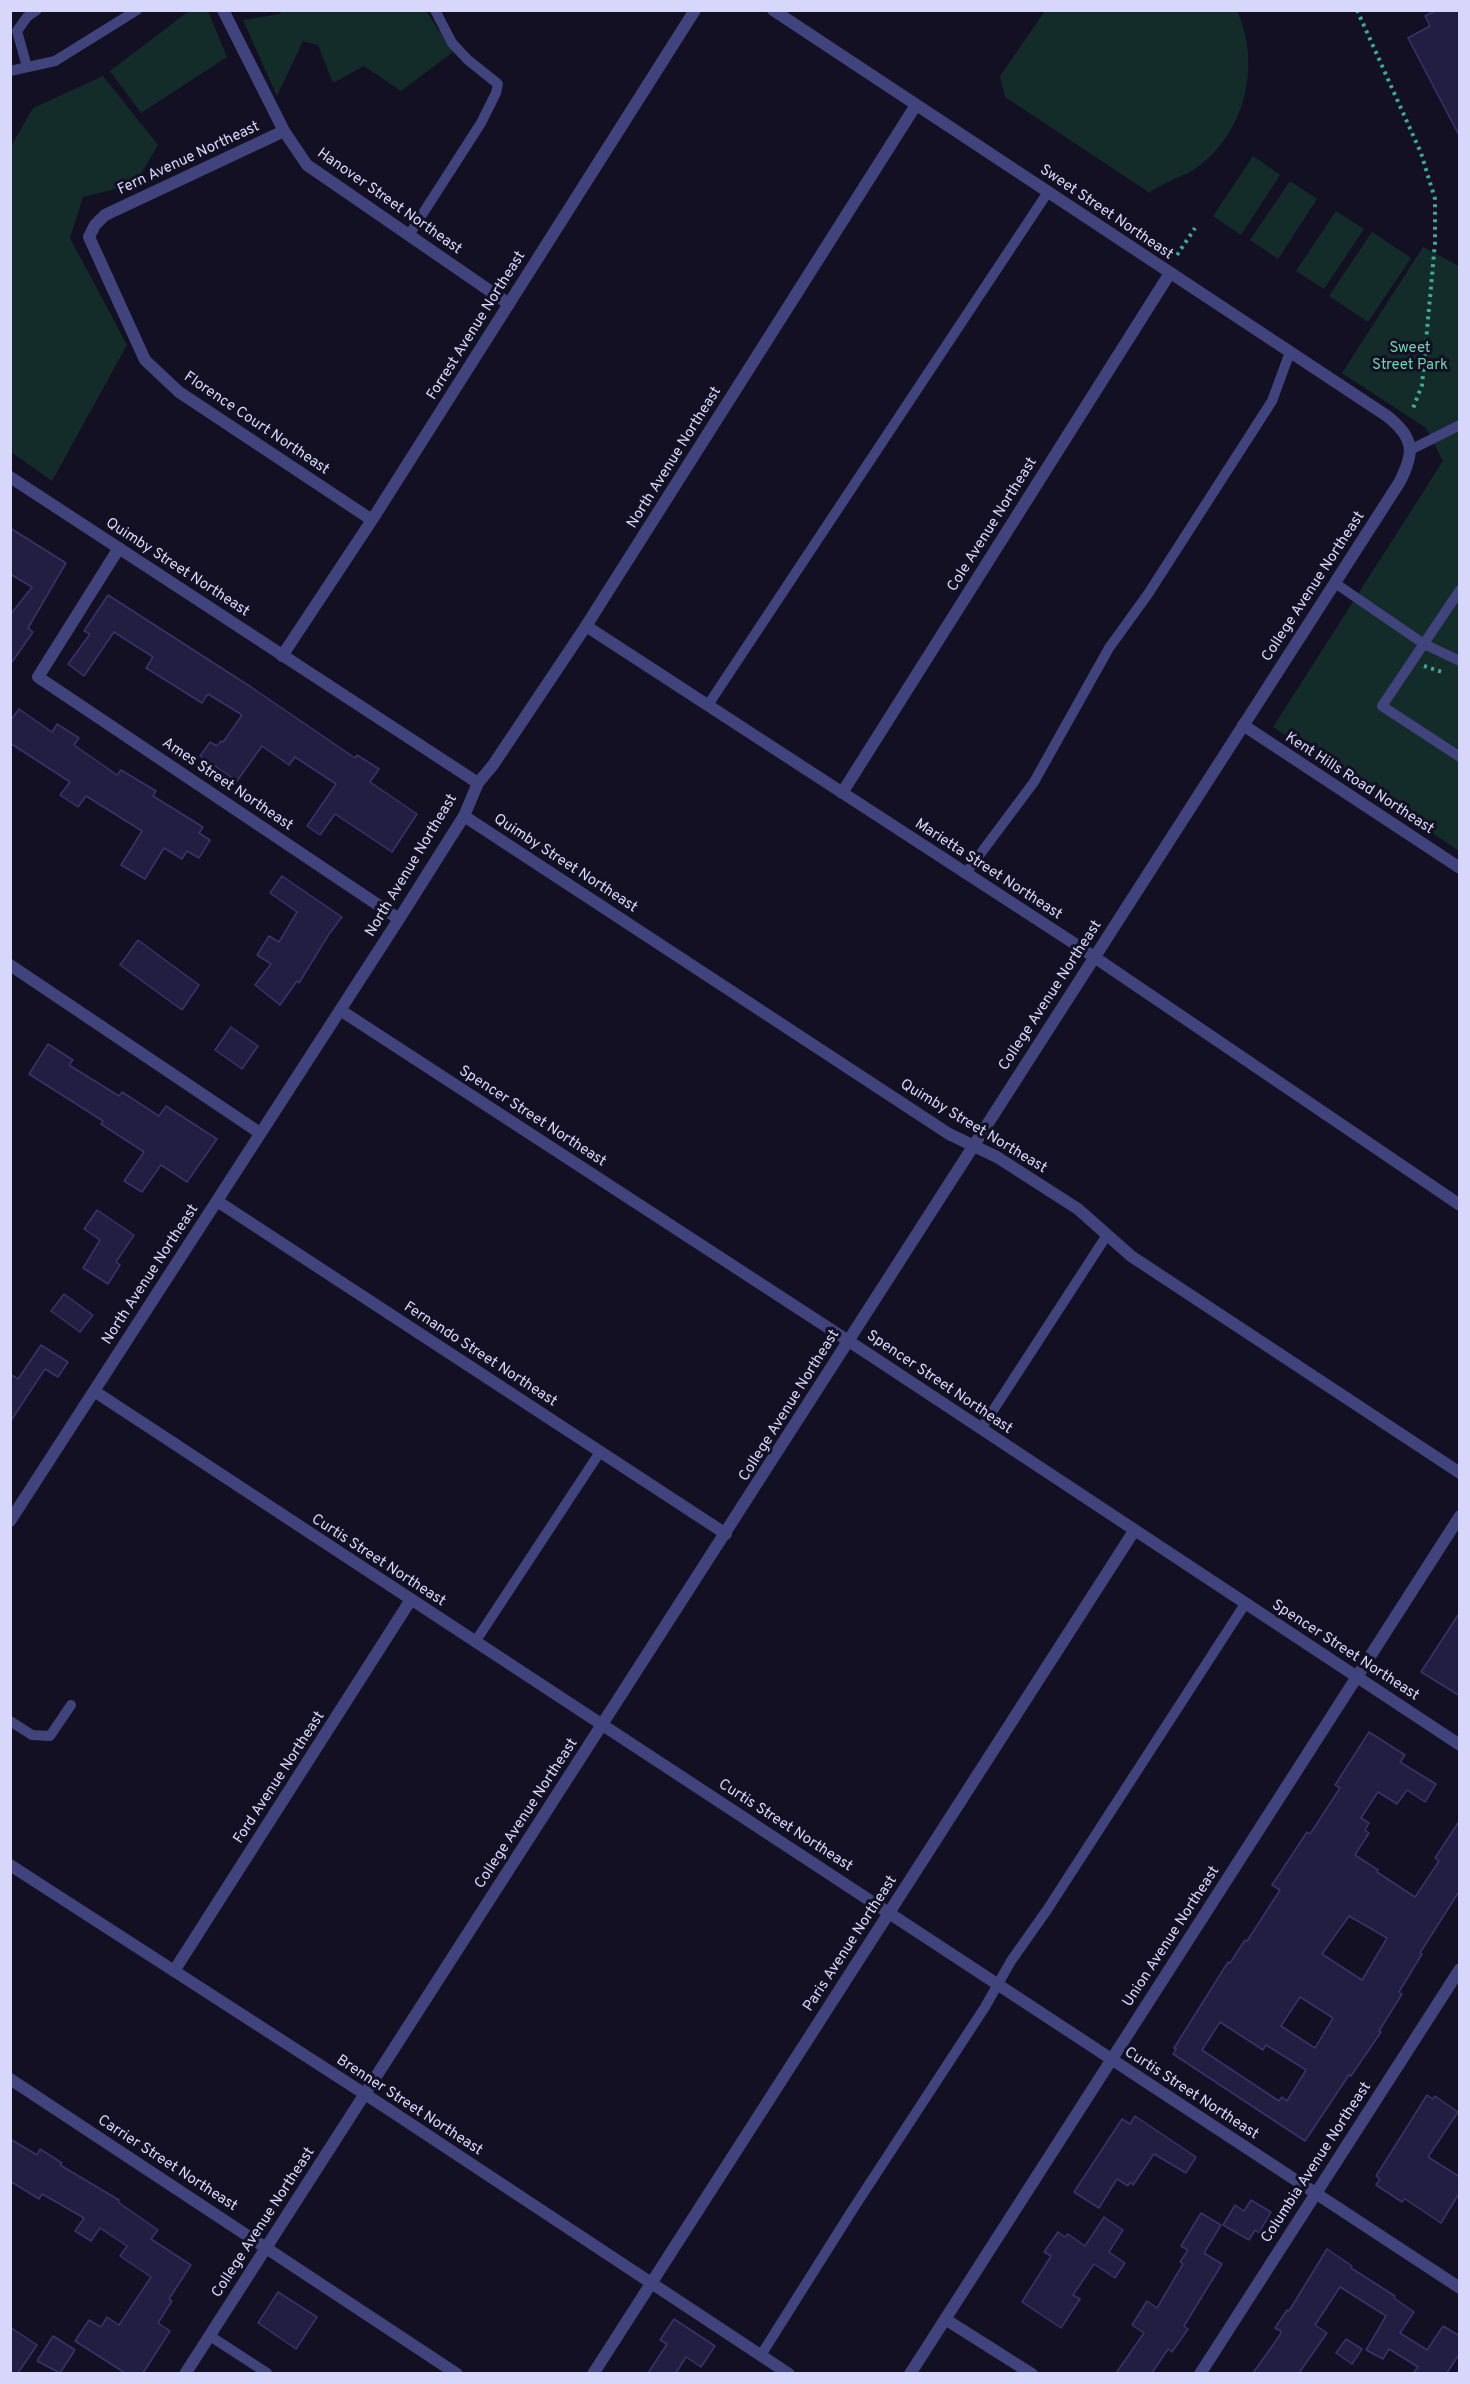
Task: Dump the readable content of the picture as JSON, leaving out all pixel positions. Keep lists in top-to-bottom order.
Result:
{
  "streets": {
    "street": [
      "Fern Avenue Northeast",
      "Hanover Street Northeast",
      "Sweet Street Northeast",
      "Forrest Avenue Northeast",
      "Florence Court Northeast",
      "North Avenue Northeast",
      "Cole Avenue Northeast",
      "Quimby Street Northeast",
      "College Avenue Northeast",
      "Kent Hills Road Northeast",
      "Ames Street Northeast",
      "Marietta Street Northeast",
      "Spencer Street Northeast",
      "Fernando Street Northeast",
      "Curtis Street Northeast",
      "Ford Avenue Northeast",
      "Union Avenue Northeast",
      "Paris Avenue Northeast",
      "Brenner Street Northeast",
      "Columbia Avenue Northeast",
      "Carrier Street Northeast"
    ]
  },
  "crossings": [
    ["Fern Avenue Northeast", "Hanover Street Northeast"],
    ["Fern Avenue Northeast", "Florence Court Northeast"],
    ["Hanover Street Northeast", "Forrest Avenue Northeast"],
    ["Sweet Street Northeast", "North Avenue Northeast"],
    ["Sweet Street Northeast", "Cole Avenue Northeast"],
    ["Sweet Street Northeast", "College Avenue Northeast"],
    ["Forrest Avenue Northeast", "Florence Court Northeast"],
    ["Forrest Avenue Northeast", "Quimby Street Northeast"],
    ["North Avenue Northeast", "Quimby Street Northeast"],
    ["North Avenue Northeast", "Ames Street Northeast"],
    ["North Avenue Northeast", "Marietta Street Northeast"],
    ["North Avenue Northeast", "Spencer Street Northeast"],
    ["North Avenue Northeast", "Fernando Street Northeast"],
    ["North Avenue Northeast", "Curtis Street Northeast"],
    ["Cole Avenue Northeast", "Marietta Street Northeast"],
    ["Quimby Street Northeast", "College Avenue Northeast"],
    ["Quimby Street Northeast", "Ames Street Northeast"],
    ["College Avenue Northeast", "Kent Hills Road Northeast"],
    ["College Avenue Northeast", "Marietta Street Northeast"],
    ["College Avenue Northeast", "Spencer Street Northeast"],
    ["College Avenue Northeast", "Fernando Street Northeast"],
    ["College Avenue Northeast", "Curtis Street Northeast"],
    ["College Avenue Northeast", "Brenner Street Northeast"],
    ["College Avenue Northeast", "Carrier Street Northeast"],
    ["Spencer Street Northeast", "Union Avenue Northeast"],
    ["Spencer Street Northeast", "Paris Avenue Northeast"],
    ["Curtis Street Northeast", "Ford Avenue Northeast"],
    ["Curtis Street Northeast", "Union Avenue Northeast"],
    ["Curtis Street Northeast", "Paris Avenue Northeast"],
    ["Curtis Street Northeast", "Columbia Avenue Northeast"],
    ["Ford Avenue Northeast", "Brenner Street Northeast"],
    ["Paris Avenue Northeast", "Brenner Street Northeast"]
  ],
  "parks": ["Sweet Street Park"]
}
